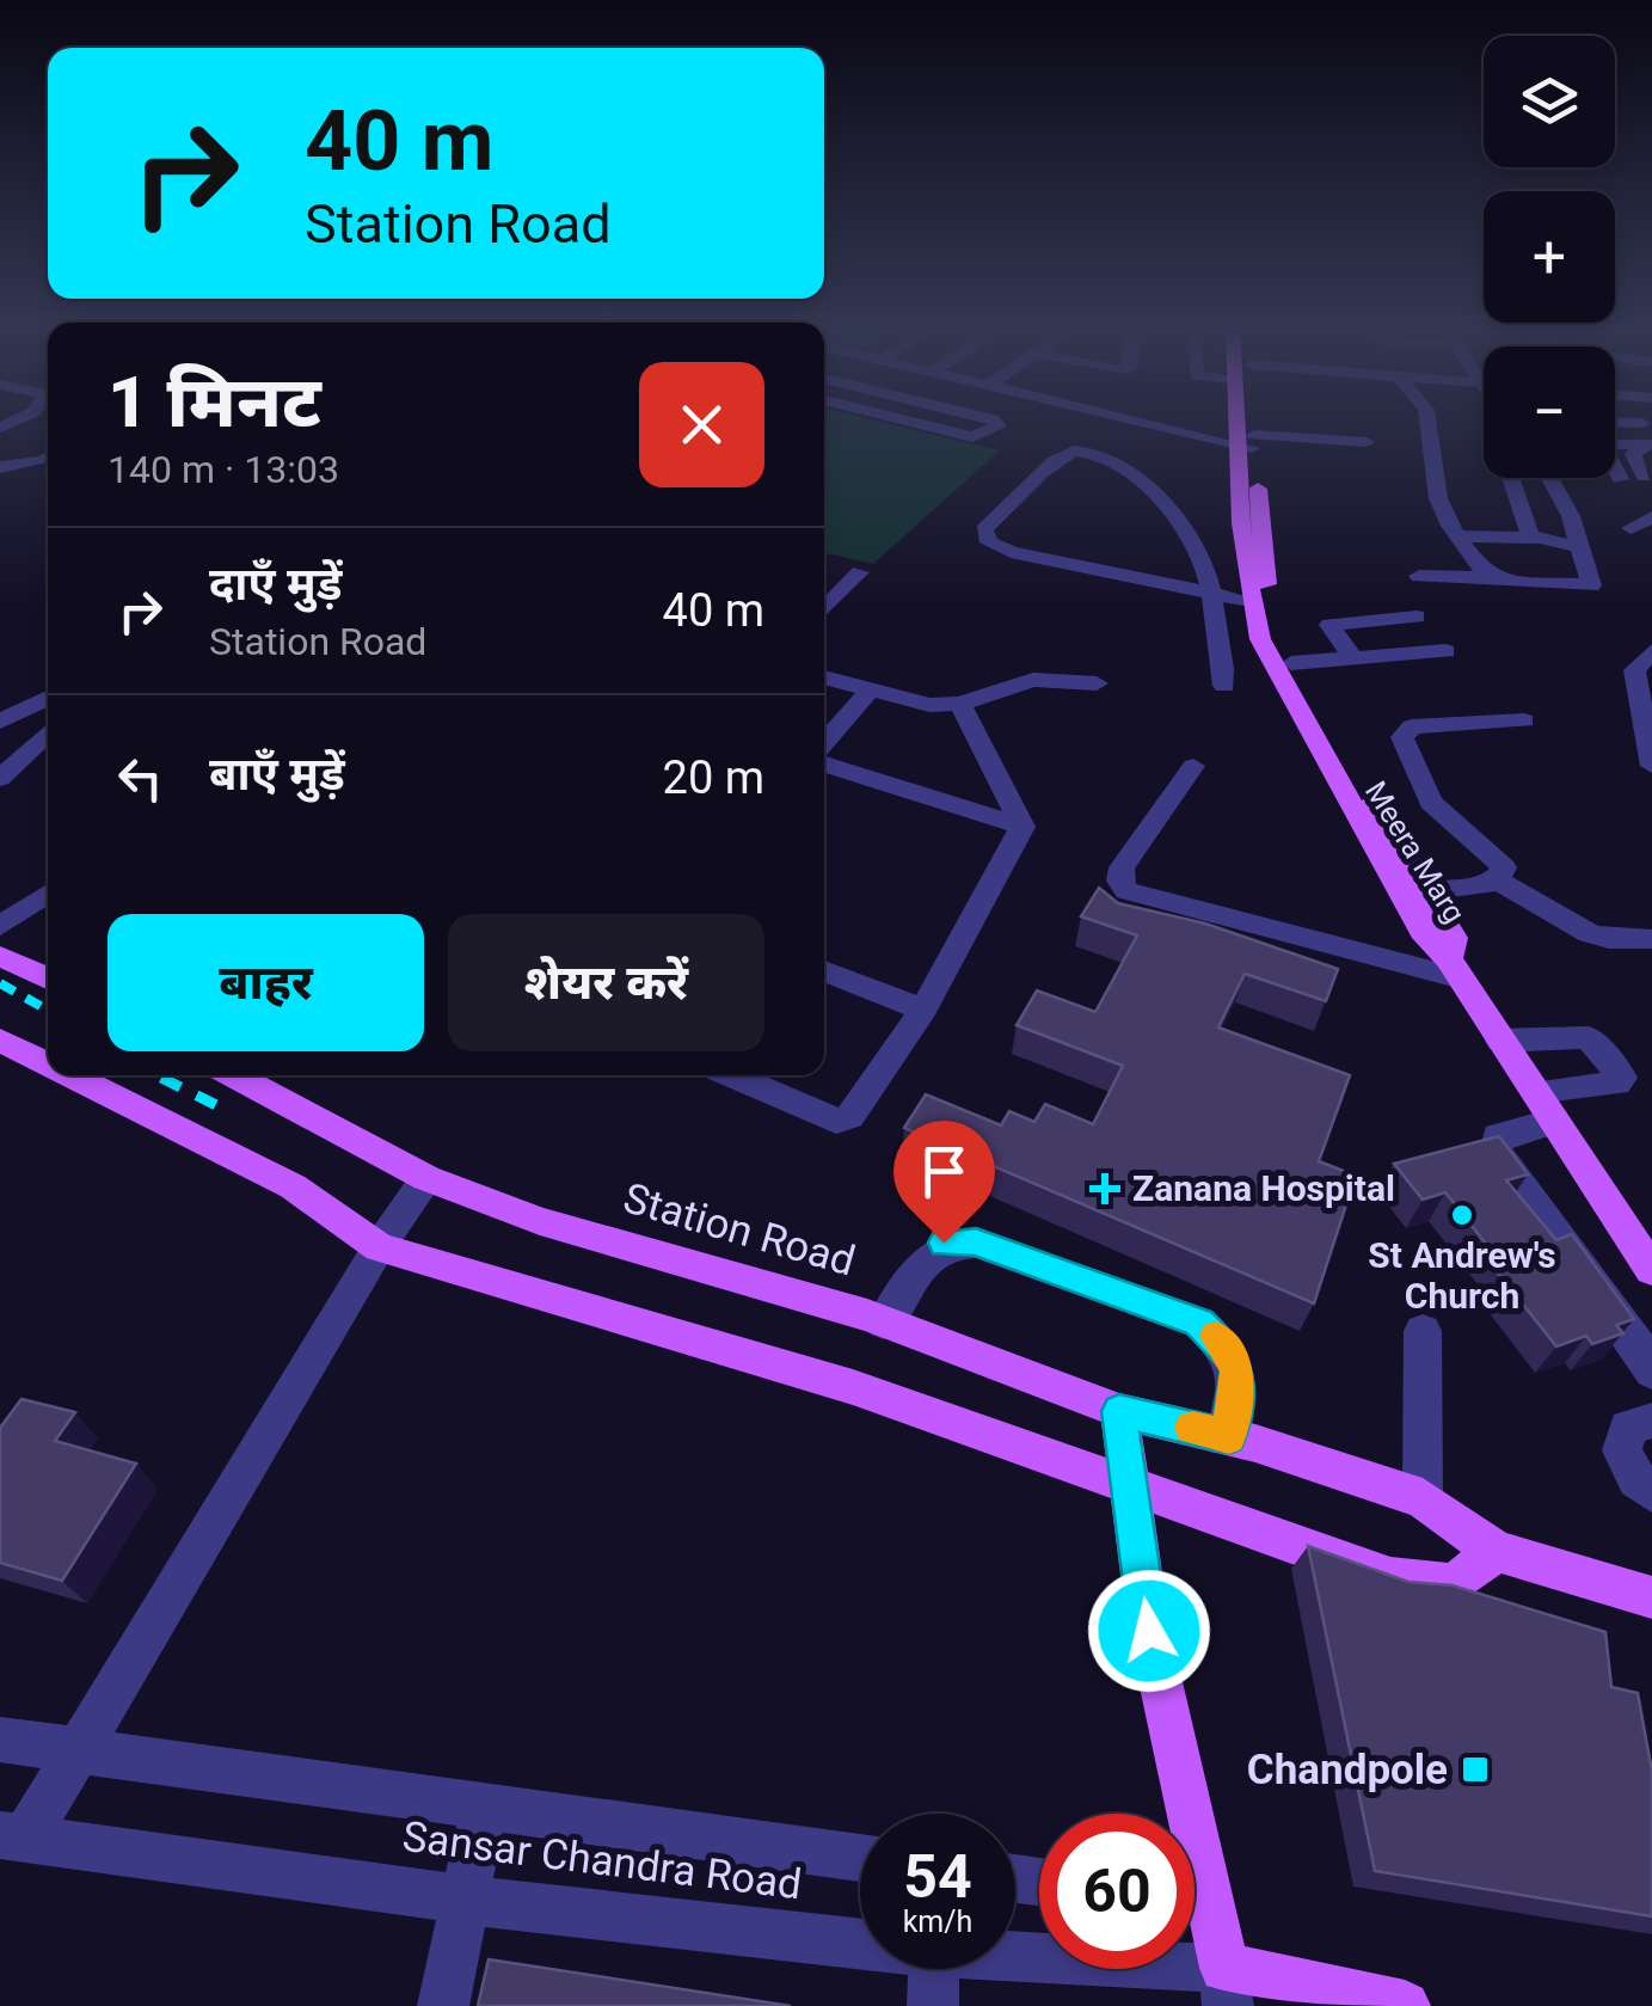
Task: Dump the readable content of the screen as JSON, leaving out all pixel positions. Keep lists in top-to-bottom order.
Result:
{
  "streets": {
    "main road": ["Meera Marg", "Station Road", "Sansar Chandra Road"]
  },
  "places": {
    "health": ["Zanana Hospital"],
    "other": ["St Andrew's Church"],
    "transit": ["Chandpole"]
  },
  "page": {
    "map_buttons": ["+", "−"],
    "turn": ["40 m", "Station Road"],
    "heading": ["1 मिनट", "140 m · 13:03"],
    "list": [
      {
        "name": "दाएँ मुड़ें",
        "note": "Station Road",
        "value": "40 m"
      },
      {
        "name": "बाएँ मुड़ें",
        "value": "20 m"
      }
    ],
    "buttons": ["बाहर", "शेयर करें"],
    "speed": "54 km/h",
    "limit": "60"
  }
}
